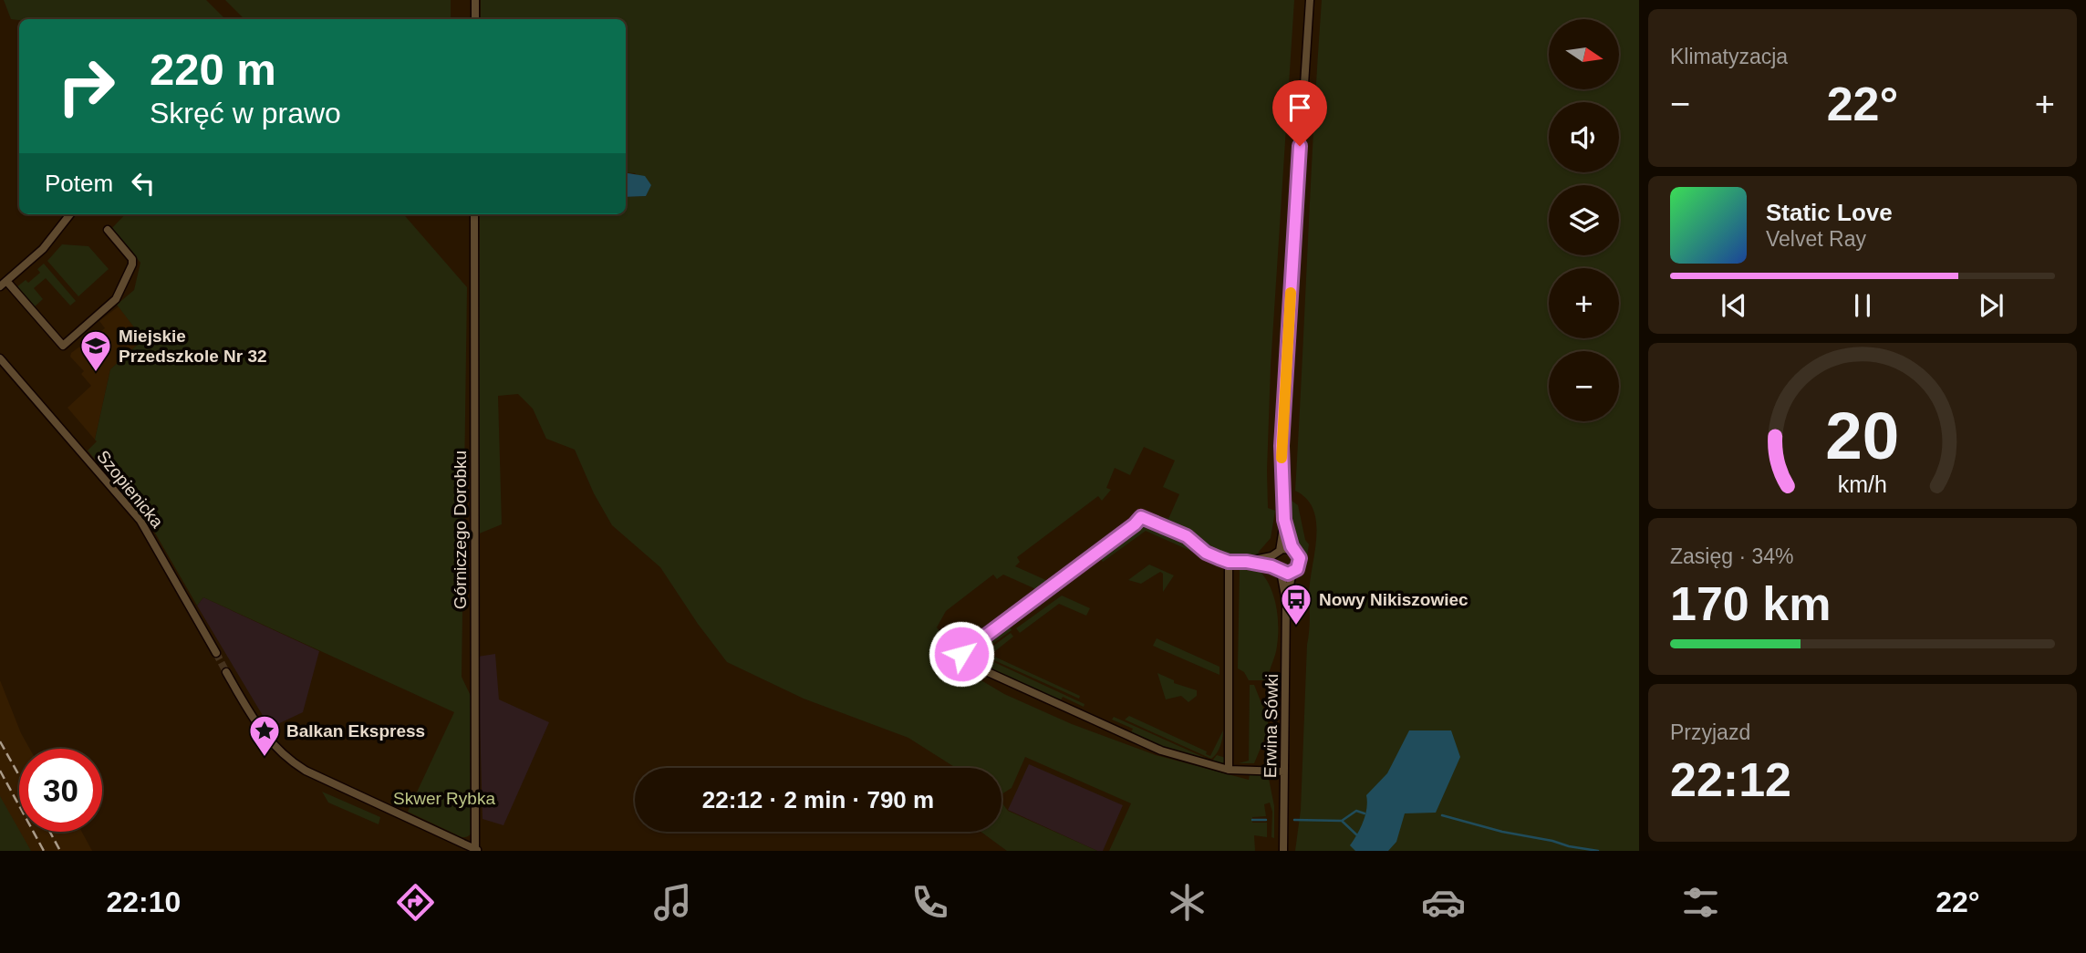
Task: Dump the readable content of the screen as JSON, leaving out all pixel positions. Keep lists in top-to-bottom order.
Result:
{
  "streets": {
    "street": ["Szopienicka", "Górniczego Dorobku", "Erwina Sówki"]
  },
  "parks": ["Skwer Rybka"],
  "places": {
    "school or university": ["Miejskie Przedszkole Nr 32"],
    "bus stop": ["Nowy Nikiszowiec"],
    "place": ["Balkan Ekspress"]
  },
  "north": "right",
  "page": {
    "tile": [
      "Klimatyzacja",
      ["Zasięg · 34%", "170 km"],
      ["Przyjazd", "22:12"]
    ],
    "map_buttons": ["+", "−"],
    "turn": ["220 m", "Skręć w prawo"],
    "heat": ["−", "22°", "+"],
    "then": "Potem",
    "song": ["Static Love", "Velvet Ray"],
    "limit": "30",
    "trip": "22:12 · 2 min · 790 m",
    "tabs": ["22:10", "22°"],
    "gauge": ["20", "km/h"]
  }
}
